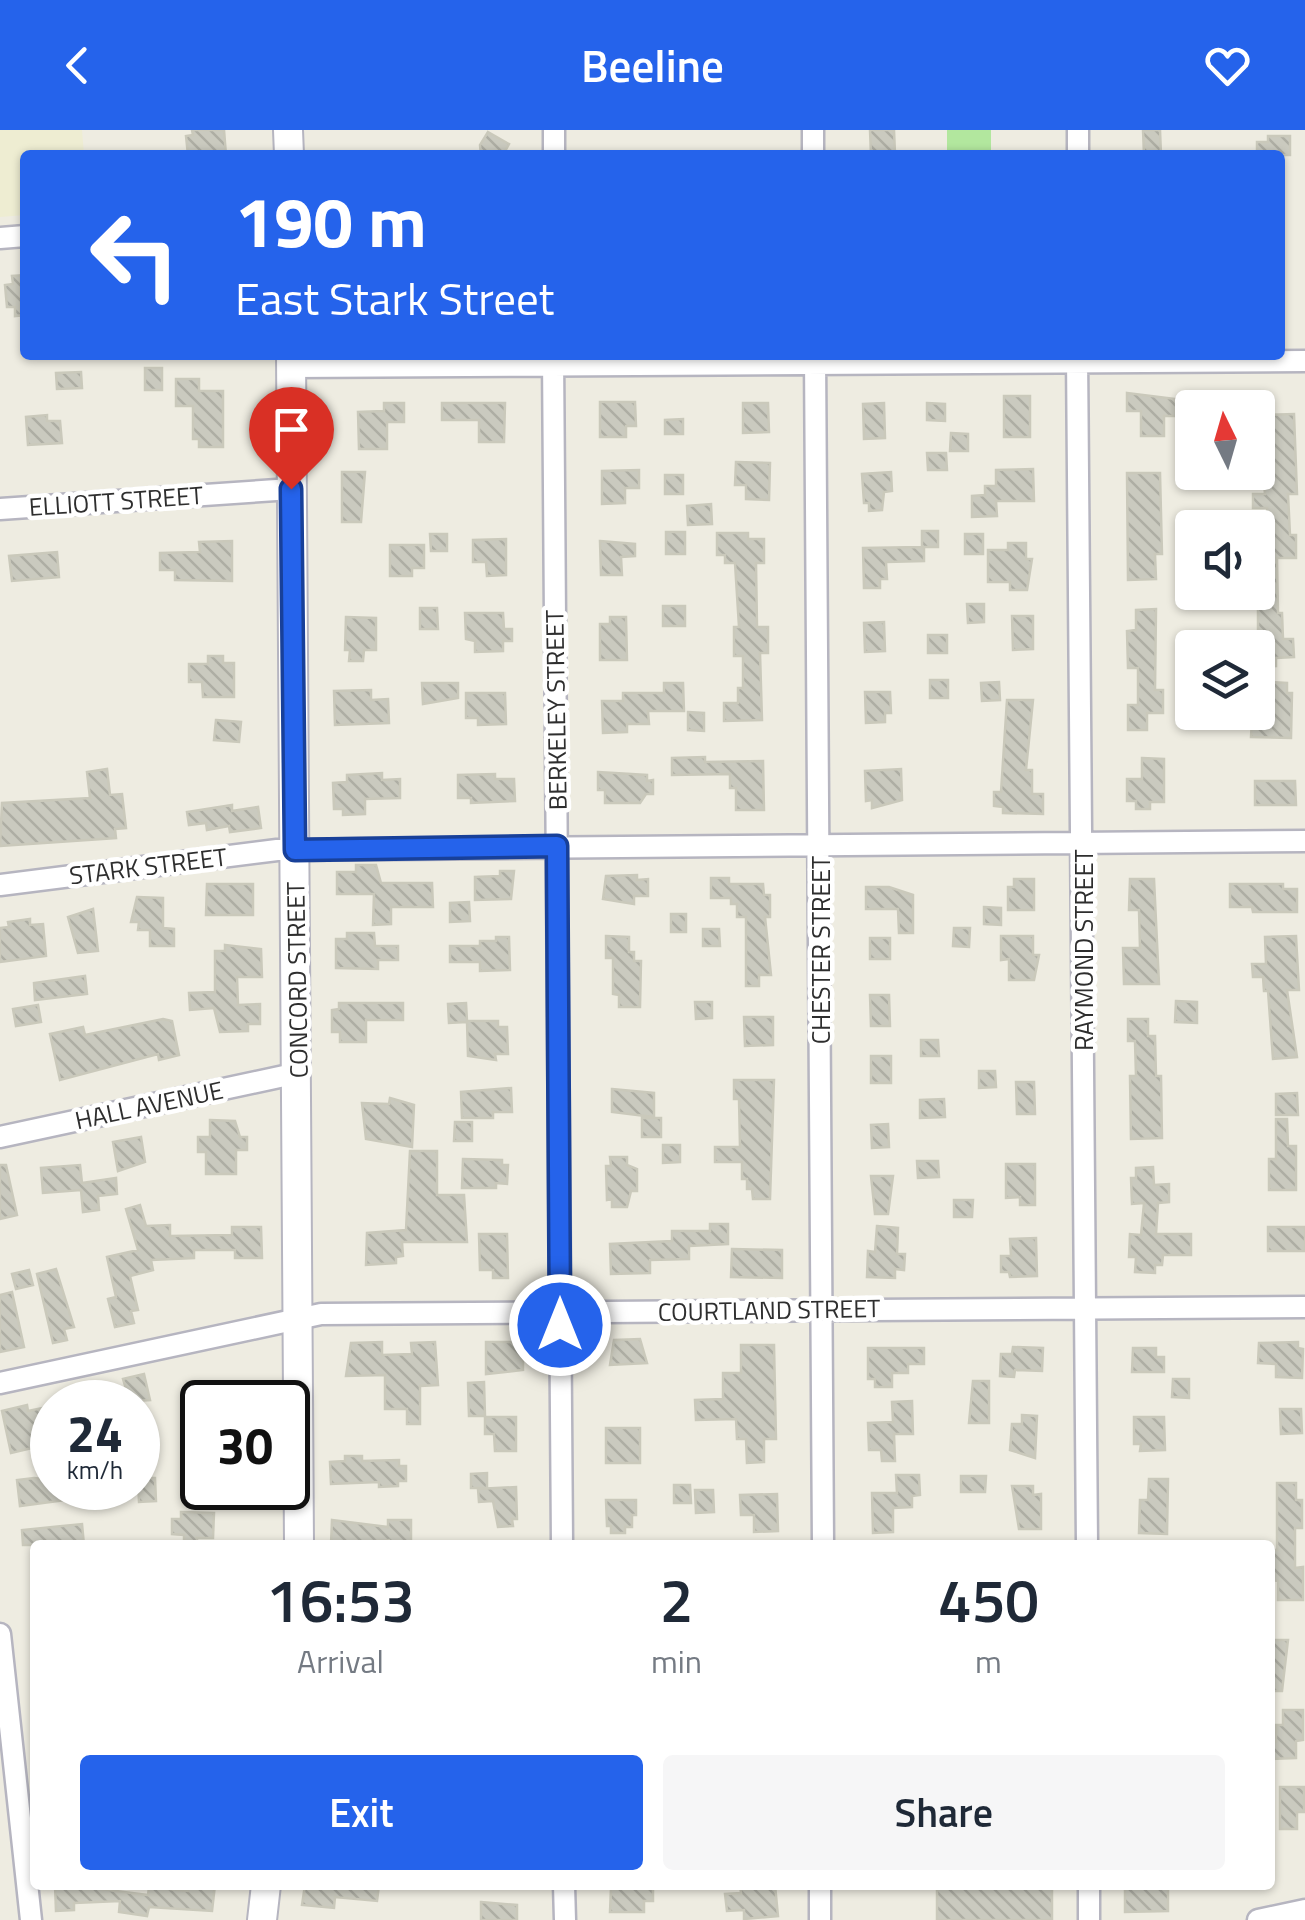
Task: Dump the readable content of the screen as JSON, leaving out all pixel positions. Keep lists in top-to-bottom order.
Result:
{
  "streets": {
    "main road": ["CONCORD STREET"],
    "street": [
      "ELLIOTT STREET",
      "BERKELEY STREET",
      "STARK STREET",
      "CHESTER STREET",
      "RAYMOND STREET",
      "HALL AVENUE",
      "COURTLAND STREET"
    ]
  },
  "crossings": [
    ["ELLIOTT STREET", "CONCORD STREET"],
    ["BERKELEY STREET", "STARK STREET"],
    ["BERKELEY STREET", "COURTLAND STREET"],
    ["STARK STREET", "CHESTER STREET"],
    ["STARK STREET", "RAYMOND STREET"],
    ["STARK STREET", "CONCORD STREET"],
    ["CHESTER STREET", "COURTLAND STREET"],
    ["RAYMOND STREET", "COURTLAND STREET"],
    ["CONCORD STREET", "HALL AVENUE"],
    ["CONCORD STREET", "COURTLAND STREET"]
  ],
  "north": "top",
  "page": {
    "header": "Beeline",
    "turn": ["190 m", "East Stark Street"],
    "speed": "24 km/h",
    "limit": "30",
    "eta": [
      "16:53",
      "Arrival",
      "2",
      "min",
      "450",
      "m"
    ],
    "buttons": ["Exit", "Share"]
  }
}
